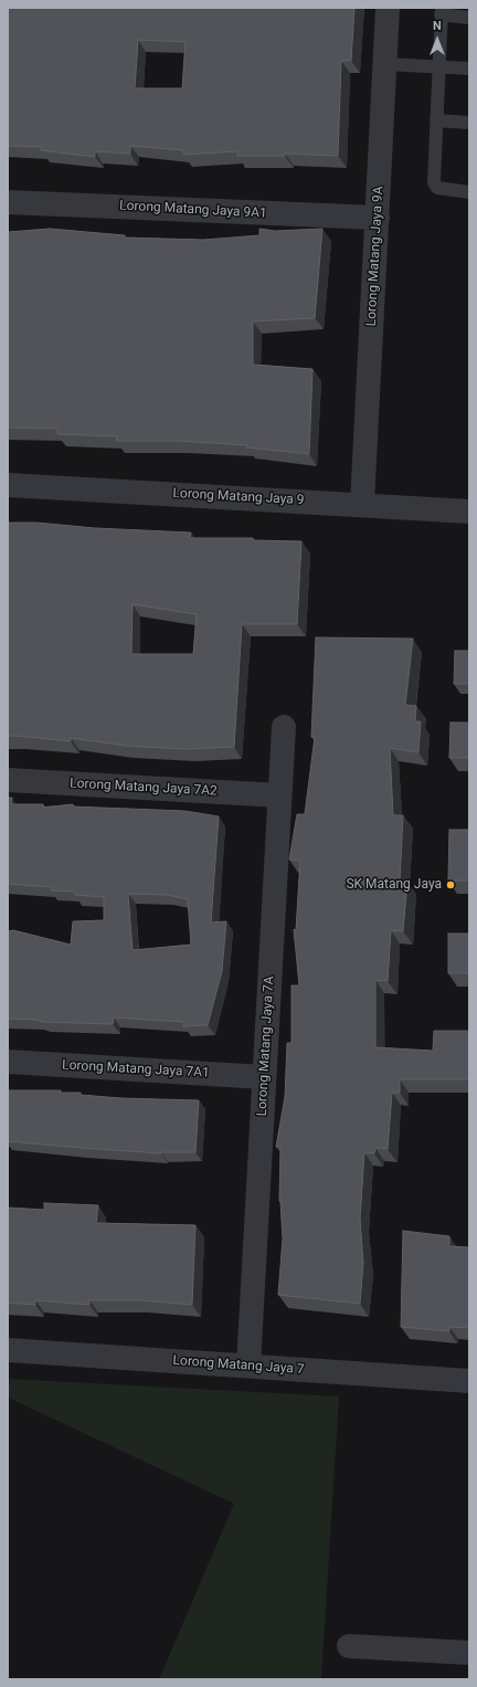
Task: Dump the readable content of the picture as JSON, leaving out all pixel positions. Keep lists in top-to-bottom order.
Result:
{
  "streets": {
    "street": [
      "Lorong Matang Jaya 9A1",
      "Lorong Matang Jaya 9A",
      "Lorong Matang Jaya 9",
      "Lorong Matang Jaya 7A2",
      "Lorong Matang Jaya 7A",
      "Lorong Matang Jaya 7A1",
      "Lorong Matang Jaya 7"
    ]
  },
  "crossings": [
    ["Lorong Matang Jaya 9A1", "Lorong Matang Jaya 9A"],
    ["Lorong Matang Jaya 9A", "Lorong Matang Jaya 9"],
    ["Lorong Matang Jaya 7A2", "Lorong Matang Jaya 7A"],
    ["Lorong Matang Jaya 7A", "Lorong Matang Jaya 7A1"],
    ["Lorong Matang Jaya 7A", "Lorong Matang Jaya 7"]
  ],
  "places": ["SK Matang Jaya"],
  "north": "top"
}
